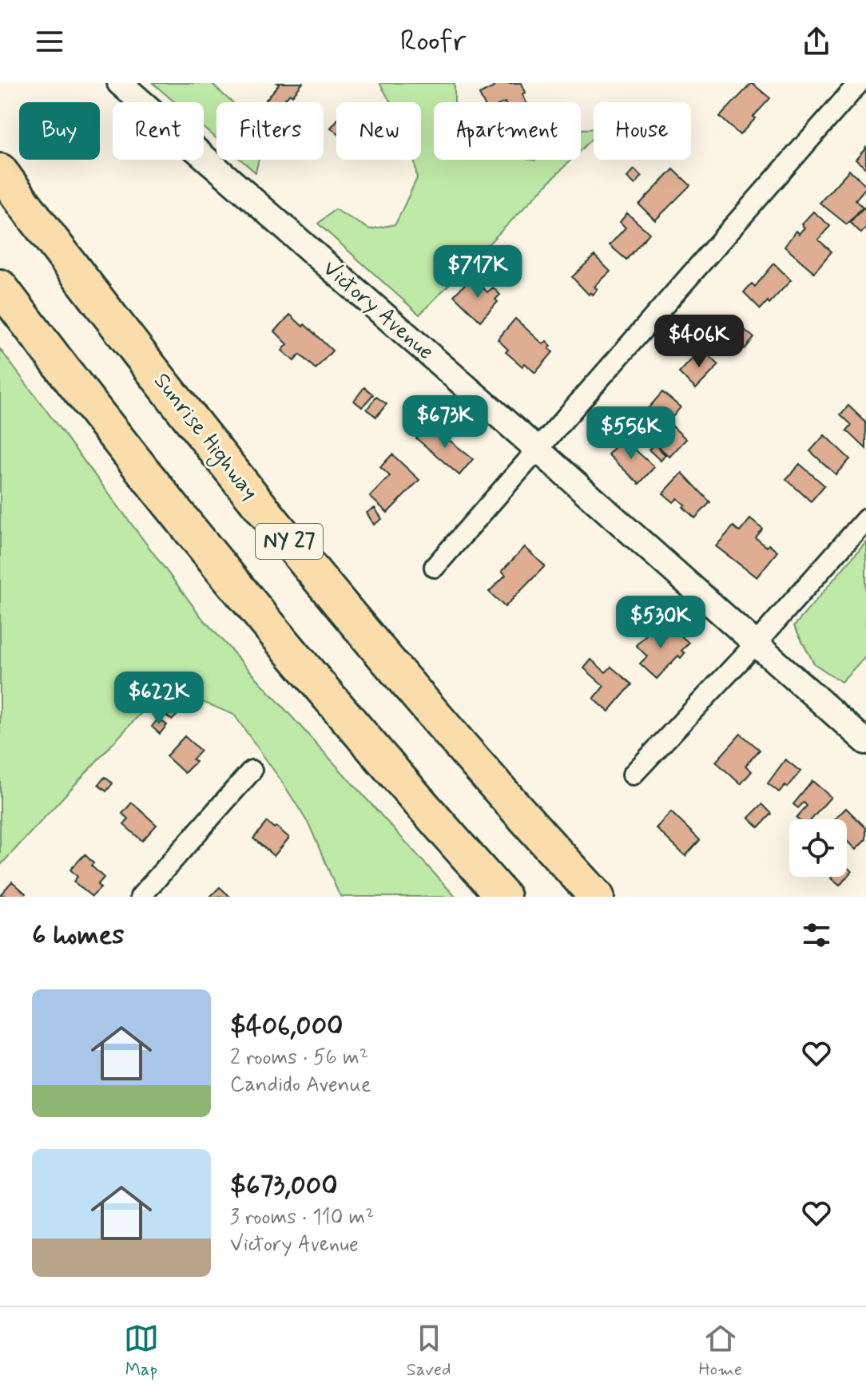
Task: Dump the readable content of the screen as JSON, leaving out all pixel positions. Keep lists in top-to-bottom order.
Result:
{
  "streets": {
    "highway": ["Sunrise Highway", "NY 27"],
    "street": ["Victory Avenue"]
  },
  "page": {
    "header": "Roofr",
    "chip": [
      "Buy",
      "Rent",
      "Filters",
      "New",
      "Apartment",
      "House"
    ],
    "price": [
      "$717K",
      "$406K",
      "$673K",
      "$556K",
      "$530K",
      "$622K"
    ],
    "heading": "6 homes",
    "list": [
      {
        "name": "$406,000",
        "note": "2 rooms · 56 m² · Candido Avenue"
      },
      {
        "name": "$673,000",
        "note": "3 rooms · 110 m² · Victory Avenue"
      }
    ],
    "tabs": ["Map", "Saved", "Home"]
  }
}
